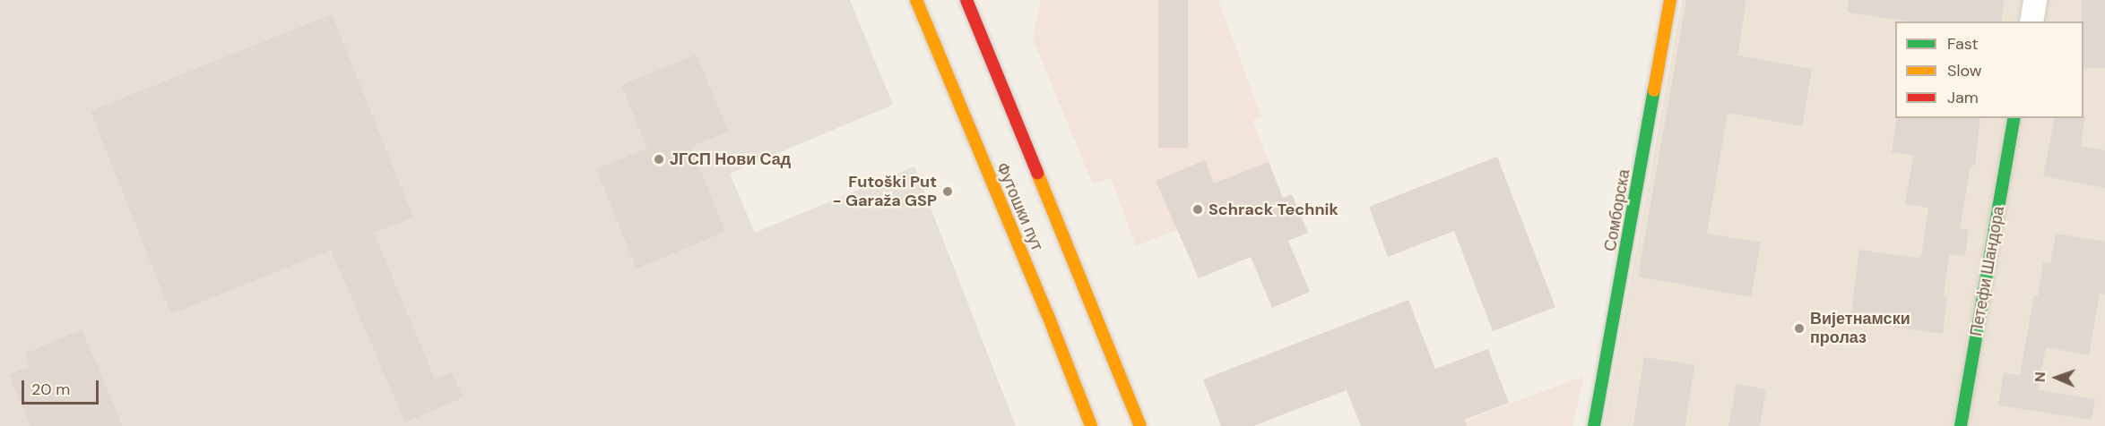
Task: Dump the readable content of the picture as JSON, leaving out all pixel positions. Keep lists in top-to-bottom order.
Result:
{
  "streets": {
    "main road": ["Футошки пут", "Сомборска", "Петефи Шандора"]
  },
  "places": [
    "ЈГСП Нови Сад",
    "Futoški Put - Garaža GSP",
    "Schrack Technik",
    "Вијетнамски пролаз"
  ],
  "legend": ["Fast", "Slow", "Jam"],
  "scale_bar": "20 m",
  "north": "left"
}
